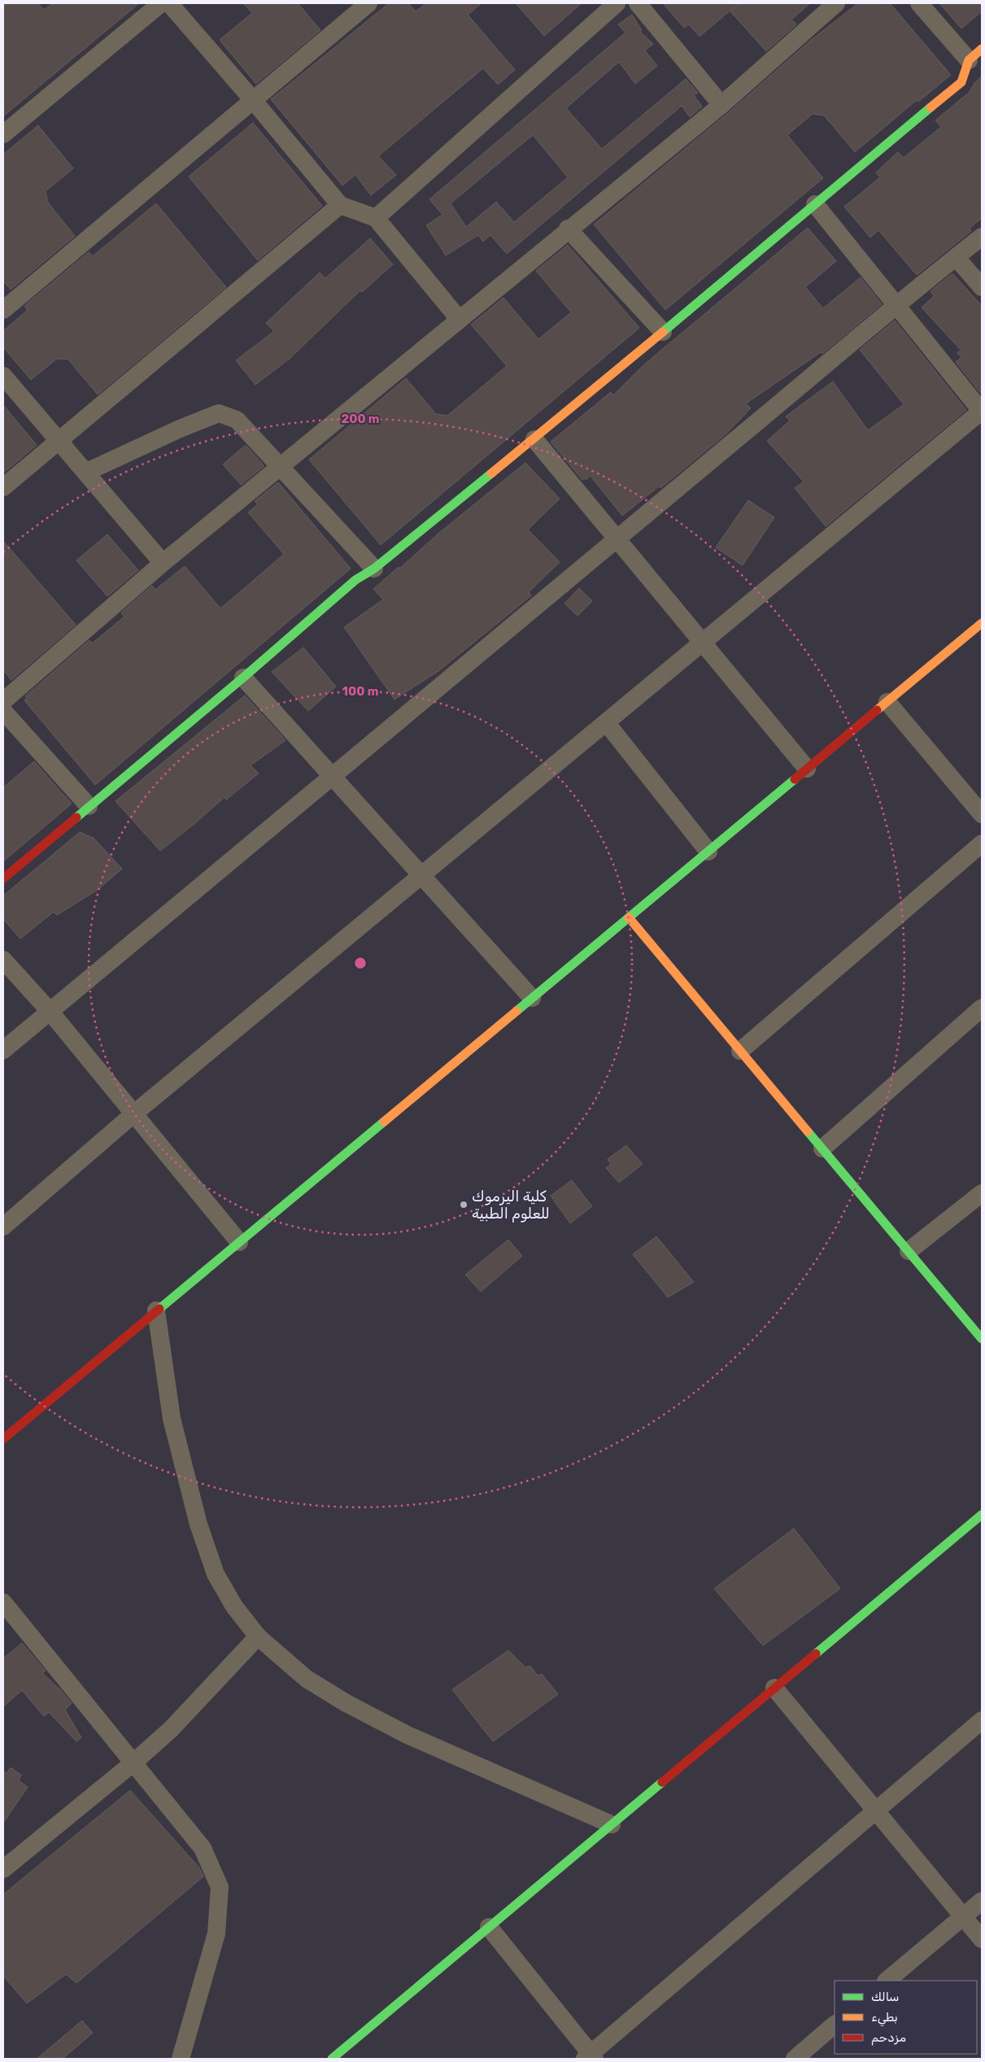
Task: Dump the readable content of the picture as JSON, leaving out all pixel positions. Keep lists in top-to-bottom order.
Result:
{
  "places": ["كلية اليرموك للعلوم الطبية"],
  "legend": ["سالك", "بطيء", "مزدحم"],
  "rings": ["200 m", "100 m"]
}
